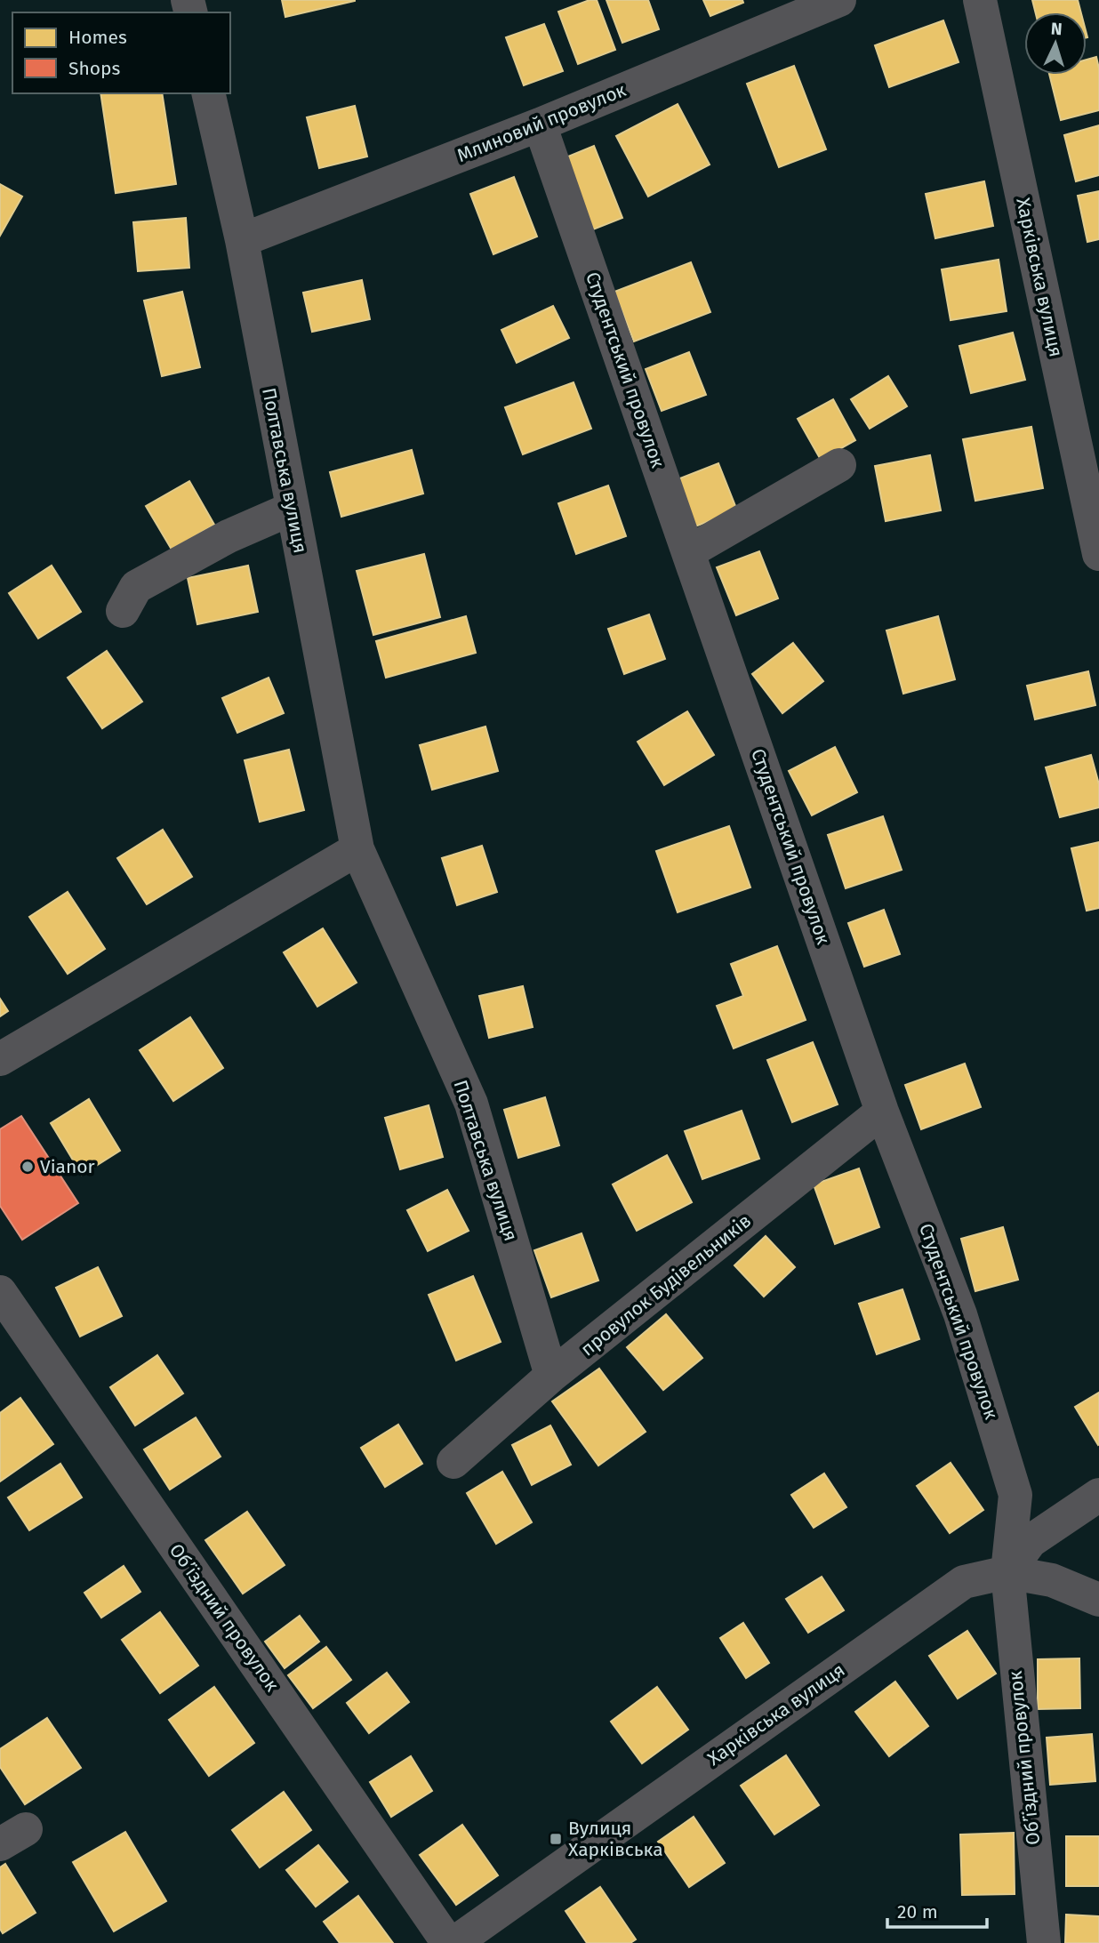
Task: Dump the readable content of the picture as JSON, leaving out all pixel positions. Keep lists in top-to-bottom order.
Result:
{
  "streets": {
    "street": [
      "Млиновий провулок",
      "Харківська вулиця",
      "Студентський провулок",
      "Полтавська вулиця",
      "провулок Будівельників",
      "Обʼїздний провулок"
    ]
  },
  "crossings": [
    ["Млиновий провулок", "Студентський провулок"],
    ["Млиновий провулок", "Полтавська вулиця"],
    ["Харківська вулиця", "Студентський провулок"],
    ["Харківська вулиця", "Обʼїздний провулок"],
    ["Студентський провулок", "провулок Будівельників"],
    ["Студентський провулок", "Обʼїздний провулок"],
    ["Полтавська вулиця", "провулок Будівельників"]
  ],
  "places": {
    "other": ["Vianor"],
    "transit": ["Вулиця Харківська"]
  },
  "legend": ["Homes", "Shops"],
  "scale_bar": "20 m",
  "north": "top"
}
